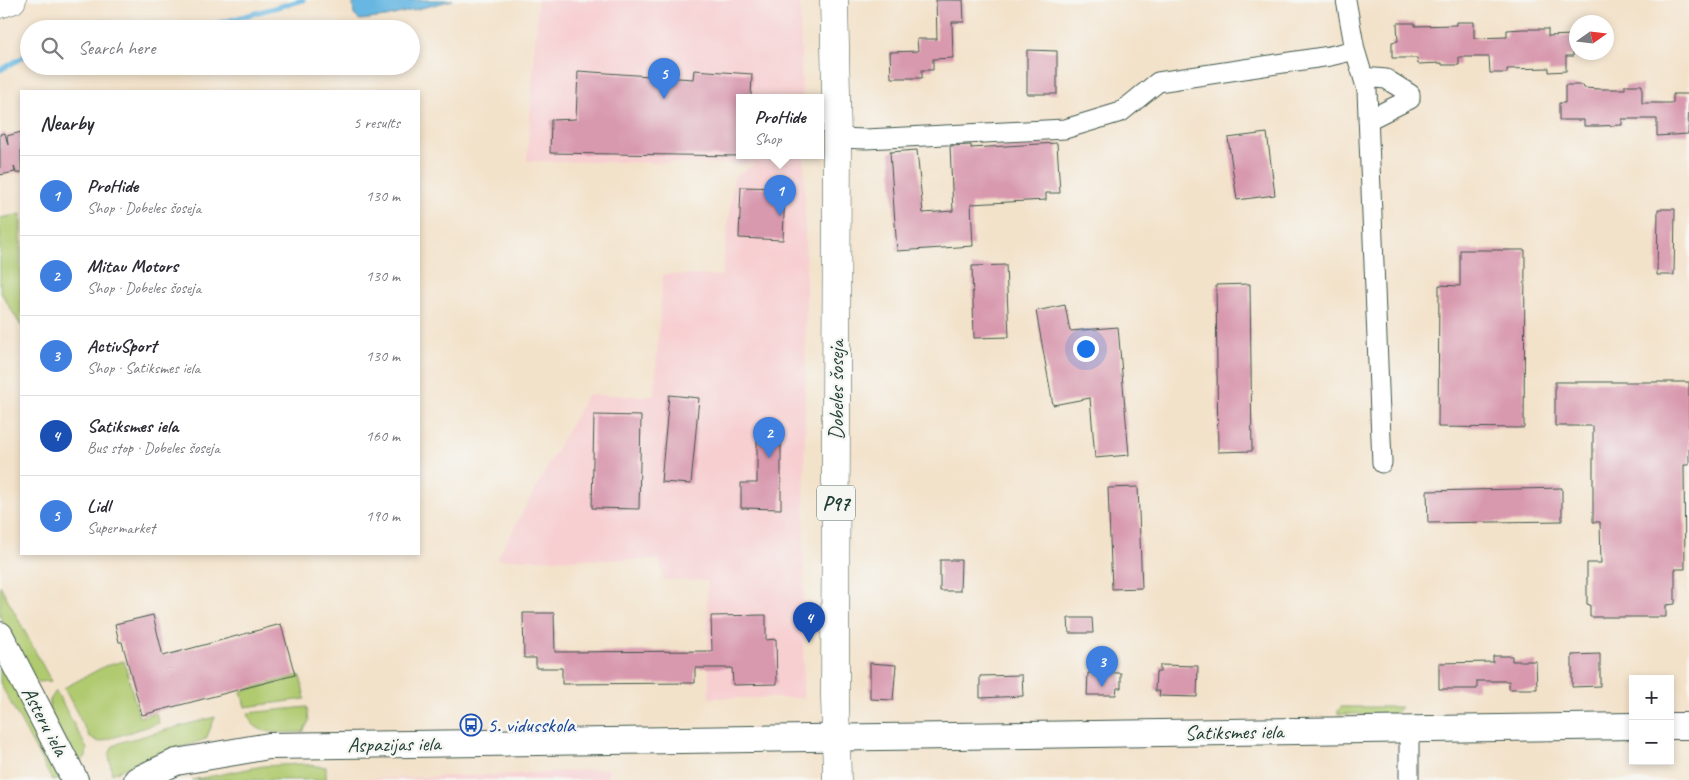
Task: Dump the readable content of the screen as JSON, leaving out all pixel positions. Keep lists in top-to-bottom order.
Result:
{
  "streets": {
    "main road": ["Dobeles šoseja", "P97"],
    "street": ["Asteru iela", "Satiksmes iela", "Aspazijas iela"]
  },
  "crossings": [
    ["Dobeles šoseja", "Satiksmes iela"],
    ["Dobeles šoseja", "Aspazijas iela"],
    ["Satiksmes iela", "Aspazijas iela"]
  ],
  "places": {
    "bus stop": ["5. vidusskola"]
  },
  "north": "right",
  "page": {
    "search": "Search here",
    "pins": [
      "5",
      "1",
      "2",
      "4",
      "3"
    ],
    "heading": ["Nearby", "5 results"],
    "popup": ["ProHide", "Shop"],
    "list": [
      {
        "mark": "1",
        "name": "ProHide",
        "note": "Shop · Dobeles šoseja",
        "value": "130 m"
      },
      {
        "mark": "2",
        "name": "Mitau Motors",
        "note": "Shop · Dobeles šoseja",
        "value": "130 m"
      },
      {
        "mark": "3",
        "name": "ActivSport",
        "note": "Shop · Satiksmes iela",
        "value": "130 m"
      },
      {
        "mark": "4",
        "name": "Satiksmes iela",
        "note": "Bus stop · Dobeles šoseja",
        "value": "160 m"
      },
      {
        "mark": "5",
        "name": "Lidl",
        "note": "Supermarket",
        "value": "190 m"
      }
    ],
    "map_buttons": ["+", "−"]
  }
}
